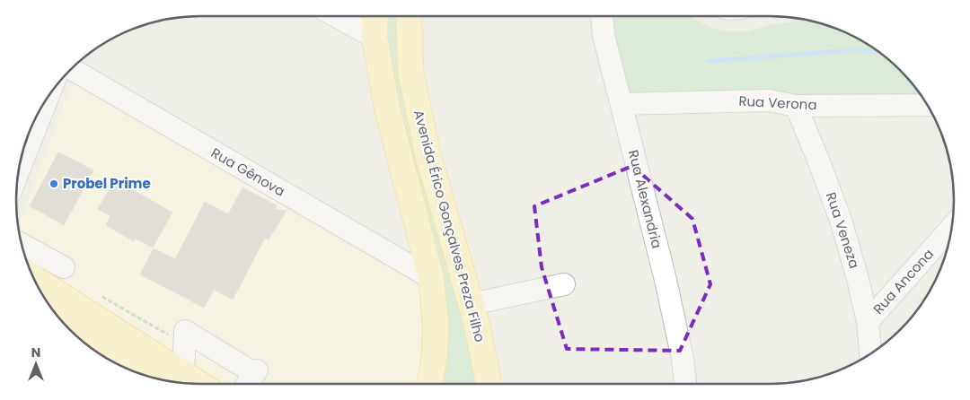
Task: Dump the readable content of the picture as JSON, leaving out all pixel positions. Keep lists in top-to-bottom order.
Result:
{
  "streets": {
    "main road": ["Avenida Érico Gonçalves Preza Filho"],
    "street": [
      "Rua Verona",
      "Rua Gênova",
      "Rua Alexandria",
      "Rua Veneza",
      "Rua Ancona"
    ]
  },
  "crossings": [
    ["Rua Verona", "Rua Alexandria"],
    ["Rua Verona", "Rua Veneza"],
    ["Rua Veneza", "Rua Ancona"]
  ],
  "places": ["Probel Prime"],
  "north": "top"
}
